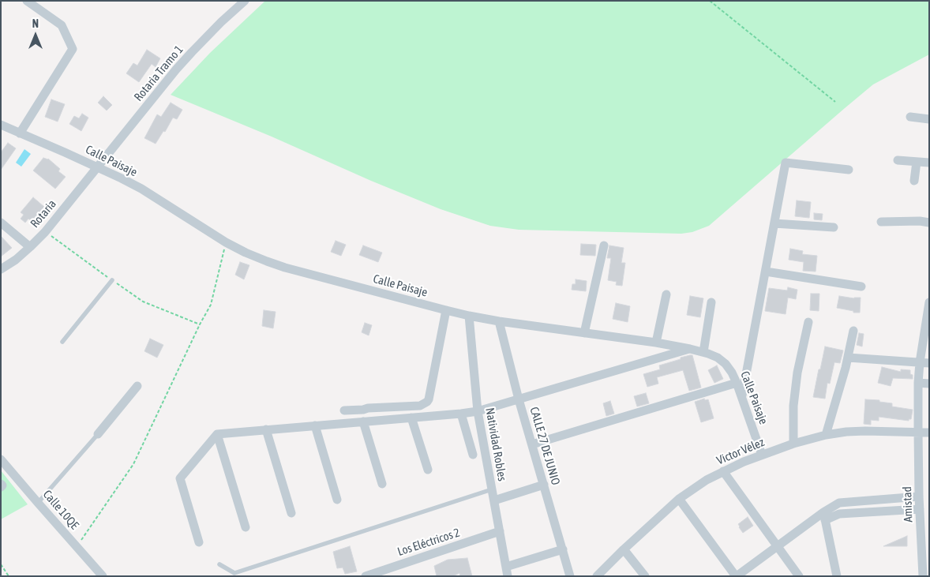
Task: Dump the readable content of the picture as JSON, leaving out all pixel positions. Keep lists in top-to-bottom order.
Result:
{
  "streets": {
    "street": [
      "Rotaria Tramo 1",
      "Calle Paisaje",
      "Rotaria",
      "Natividad Robles",
      "CALLE 27 DE JUNIO",
      "Victor Vélez",
      "Amistad",
      "Calle 10QE",
      "Los Eléctricos 2"
    ]
  },
  "crossings": [
    ["Rotaria Tramo 1", "Calle Paisaje"],
    ["Rotaria Tramo 1", "Rotaria"],
    ["Calle Paisaje", "Rotaria"],
    ["Calle Paisaje", "Natividad Robles"],
    ["Calle Paisaje", "CALLE 27 DE JUNIO"],
    ["Calle Paisaje", "Victor Vélez"],
    ["Natividad Robles", "Los Eléctricos 2"],
    ["Victor Vélez", "Amistad"]
  ],
  "north": "top"
}
